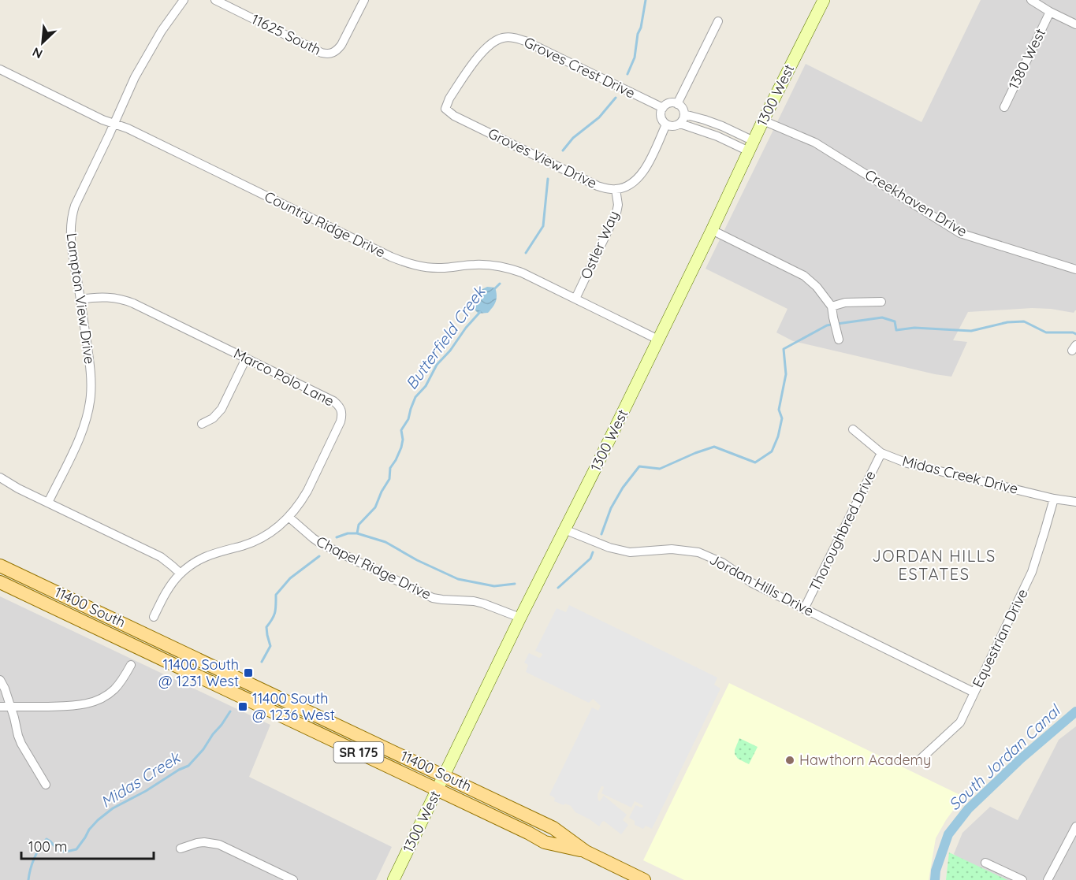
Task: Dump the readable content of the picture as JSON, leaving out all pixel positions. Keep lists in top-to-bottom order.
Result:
{
  "streets": {
    "main road": ["11400 South", "SR 175"],
    "street": [
      "11625 South",
      "1380 West",
      "Groves Crest Drive",
      "1300 West",
      "Groves View Drive",
      "Creekhaven Drive",
      "Country Ridge Drive",
      "Ostler Way",
      "Lampton View Drive",
      "Marco Polo Lane",
      "Midas Creek Drive",
      "Thoroughbred Drive",
      "Chapel Ridge Drive",
      "Jordan Hills Drive",
      "Equestrian Drive"
    ]
  },
  "crossings": [
    ["Groves Crest Drive", "Groves View Drive"],
    ["1300 West", "Creekhaven Drive"],
    ["1300 West", "Country Ridge Drive"],
    ["1300 West", "Chapel Ridge Drive"],
    ["1300 West", "Jordan Hills Drive"],
    ["1300 West", "11400 South"],
    ["Groves View Drive", "Ostler Way"],
    ["Country Ridge Drive", "Ostler Way"],
    ["Country Ridge Drive", "Lampton View Drive"],
    ["Lampton View Drive", "Marco Polo Lane"],
    ["Marco Polo Lane", "Chapel Ridge Drive"],
    ["Midas Creek Drive", "Thoroughbred Drive"],
    ["Midas Creek Drive", "Equestrian Drive"],
    ["Thoroughbred Drive", "Jordan Hills Drive"],
    ["Jordan Hills Drive", "Equestrian Drive"]
  ],
  "districts": ["JORDAN HILLS ESTATES"],
  "water": ["Butterfield Creek", "South Jordan Canal", "Midas Creek"],
  "places": {
    "transit": ["11400 South @ 1231 West", "11400 South @ 1236 West"],
    "other": ["Hawthorn Academy"]
  },
  "scale_bar": "100 m",
  "north": "bottom left"
}
